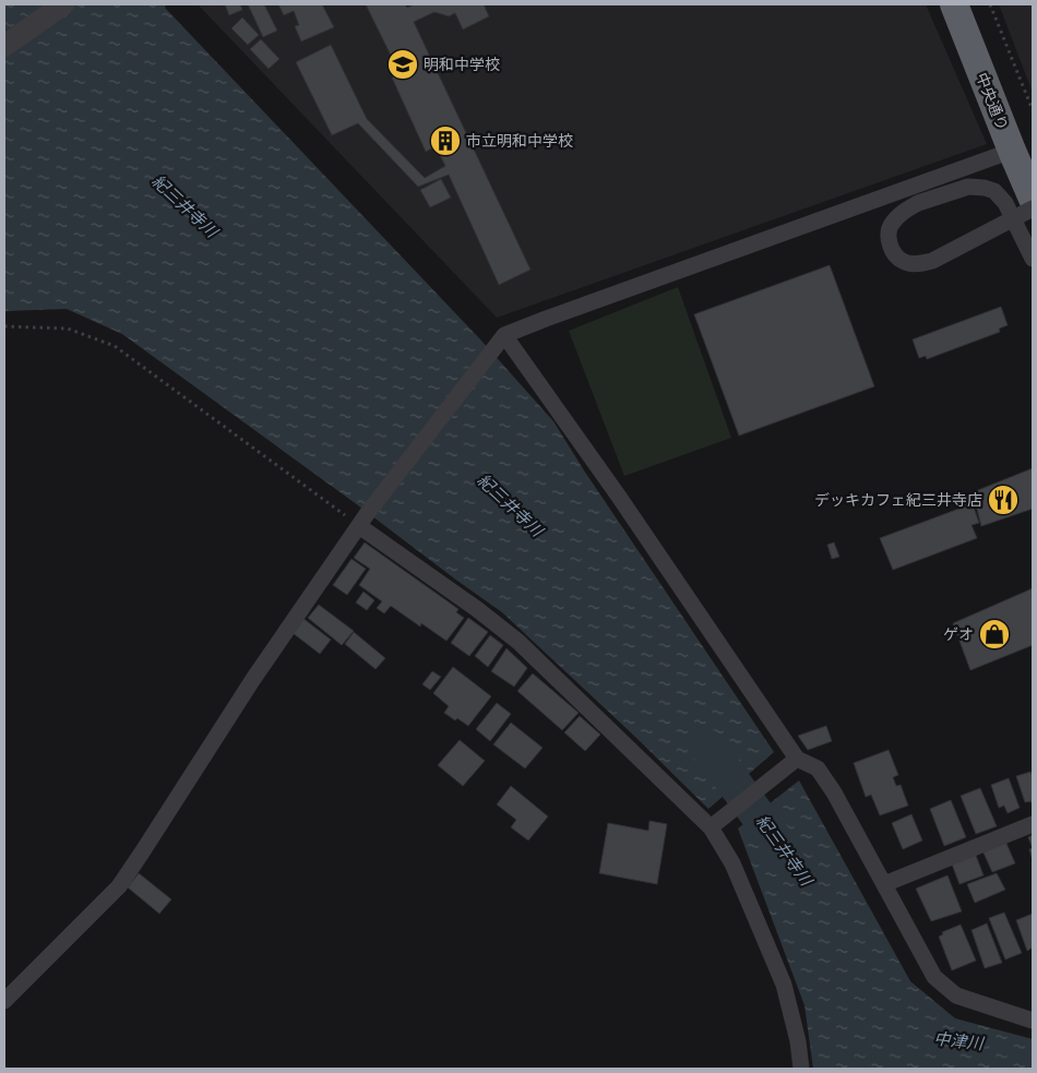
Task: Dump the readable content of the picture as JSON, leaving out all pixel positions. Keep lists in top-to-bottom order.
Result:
{
  "streets": {
    "highway": ["中央通り"]
  },
  "water": ["紀三井寺川", "中津川"],
  "places": {
    "school or university": ["明和中学校"],
    "building": ["市立明和中学校"],
    "restaurant": ["デッキカフェ紀三井寺店"],
    "shop": ["ゲオ"]
  }
}
